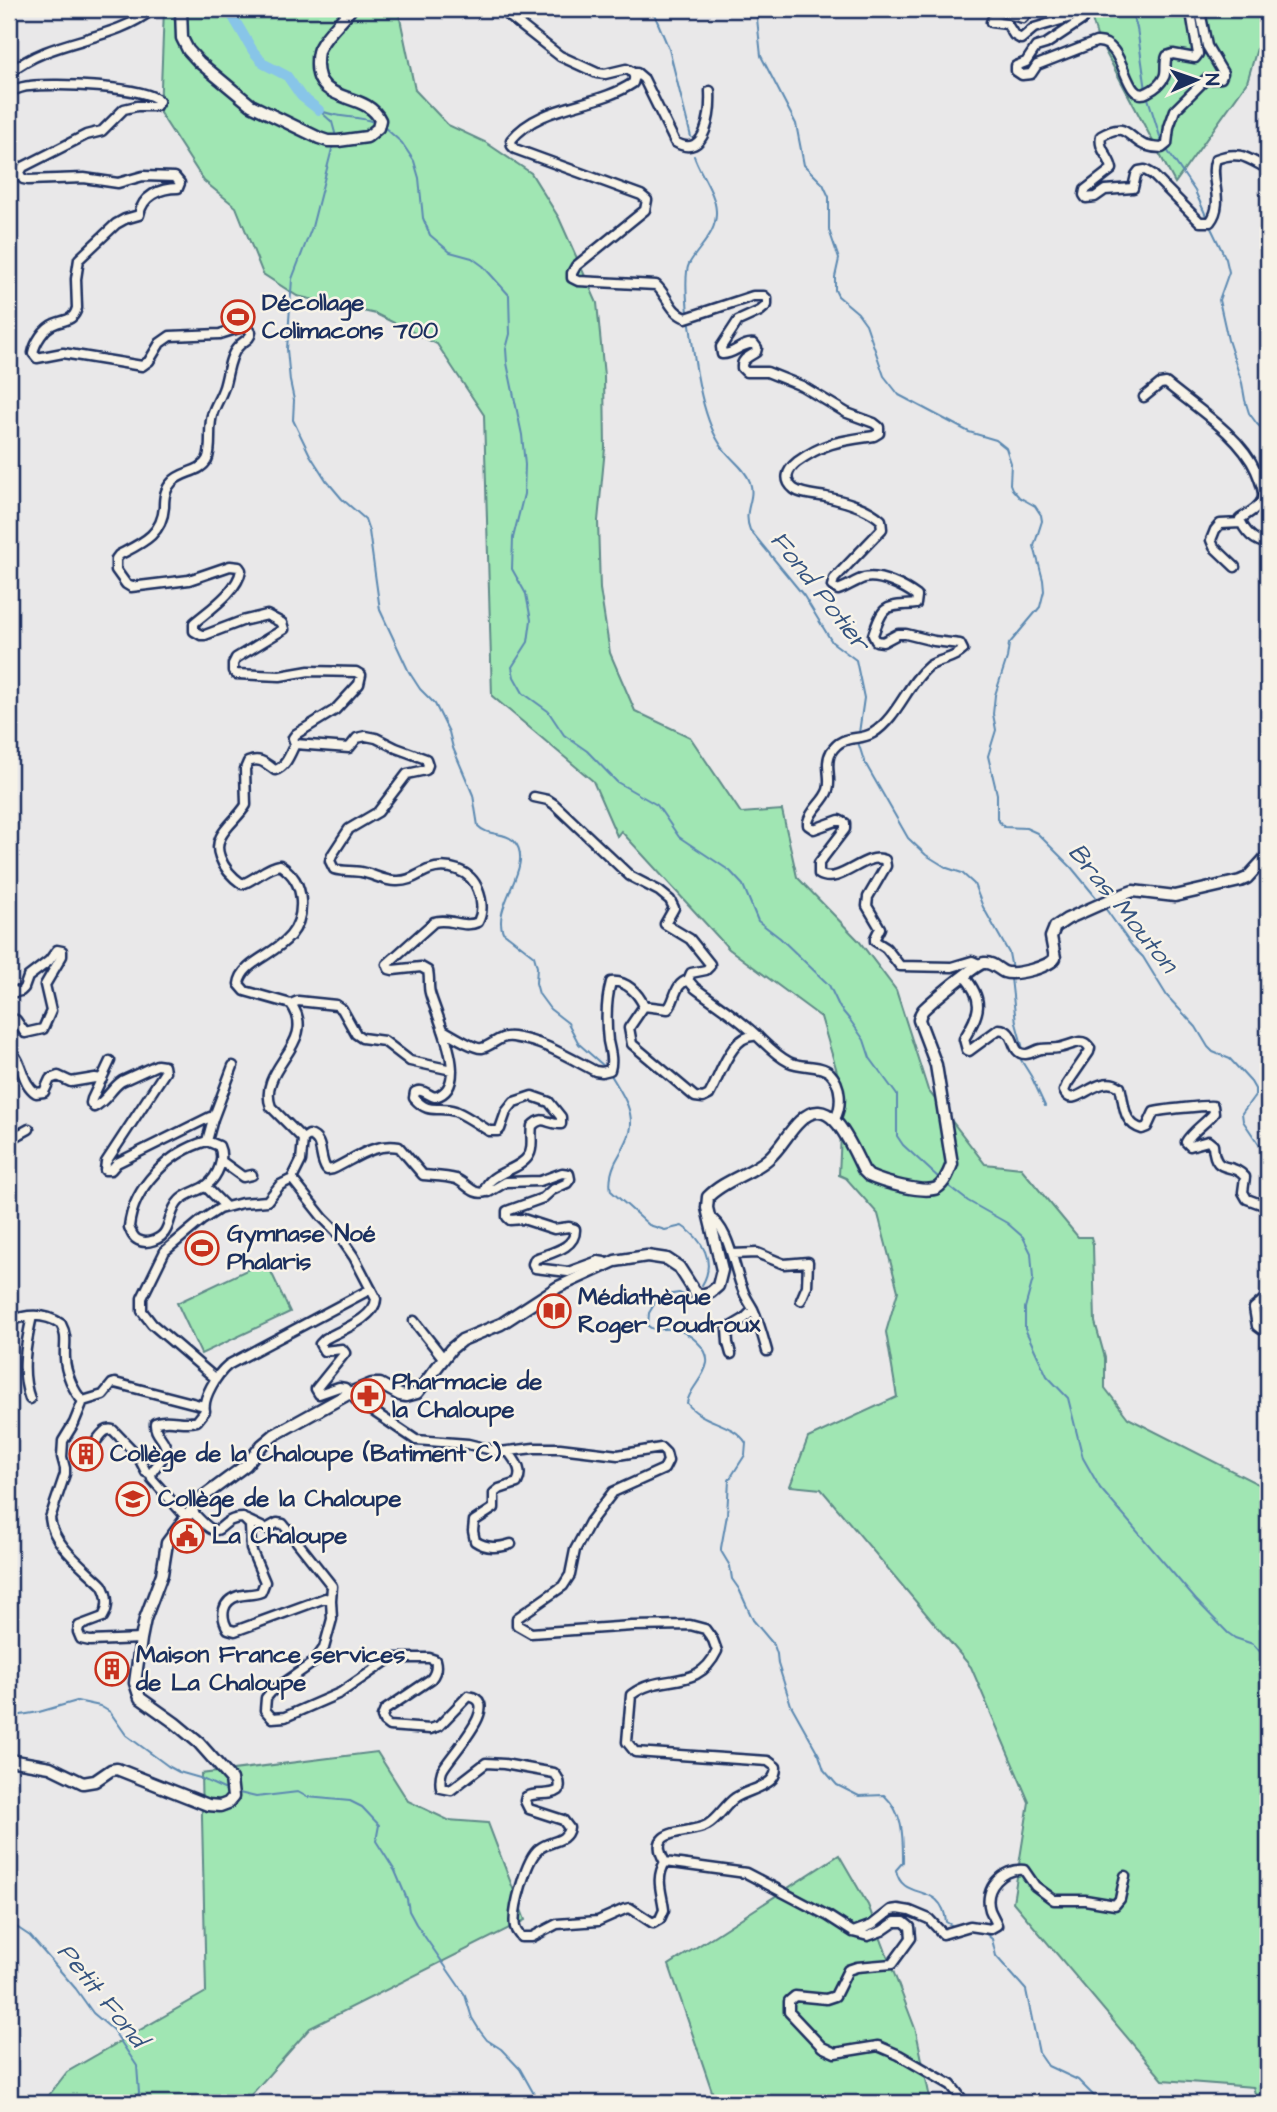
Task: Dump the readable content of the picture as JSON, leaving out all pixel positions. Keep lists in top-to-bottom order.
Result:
{
  "water": ["Fond Potier", "Bras Mouton", "Petit Fond"],
  "places": {
    "sports": ["Décollage Colimacons 700", "Gymnase Noé Phalaris"],
    "library": ["Médiathèque Roger Poudroux"],
    "pharmacy": ["Pharmacie de la Chaloupe"],
    "building": ["Collège de la Chaloupe (Batiment C)", "Maison France services de La Chaloupe"],
    "school or university": ["Collège de la Chaloupe"],
    "public building": ["La Chaloupe"]
  },
  "north": "right"
}
